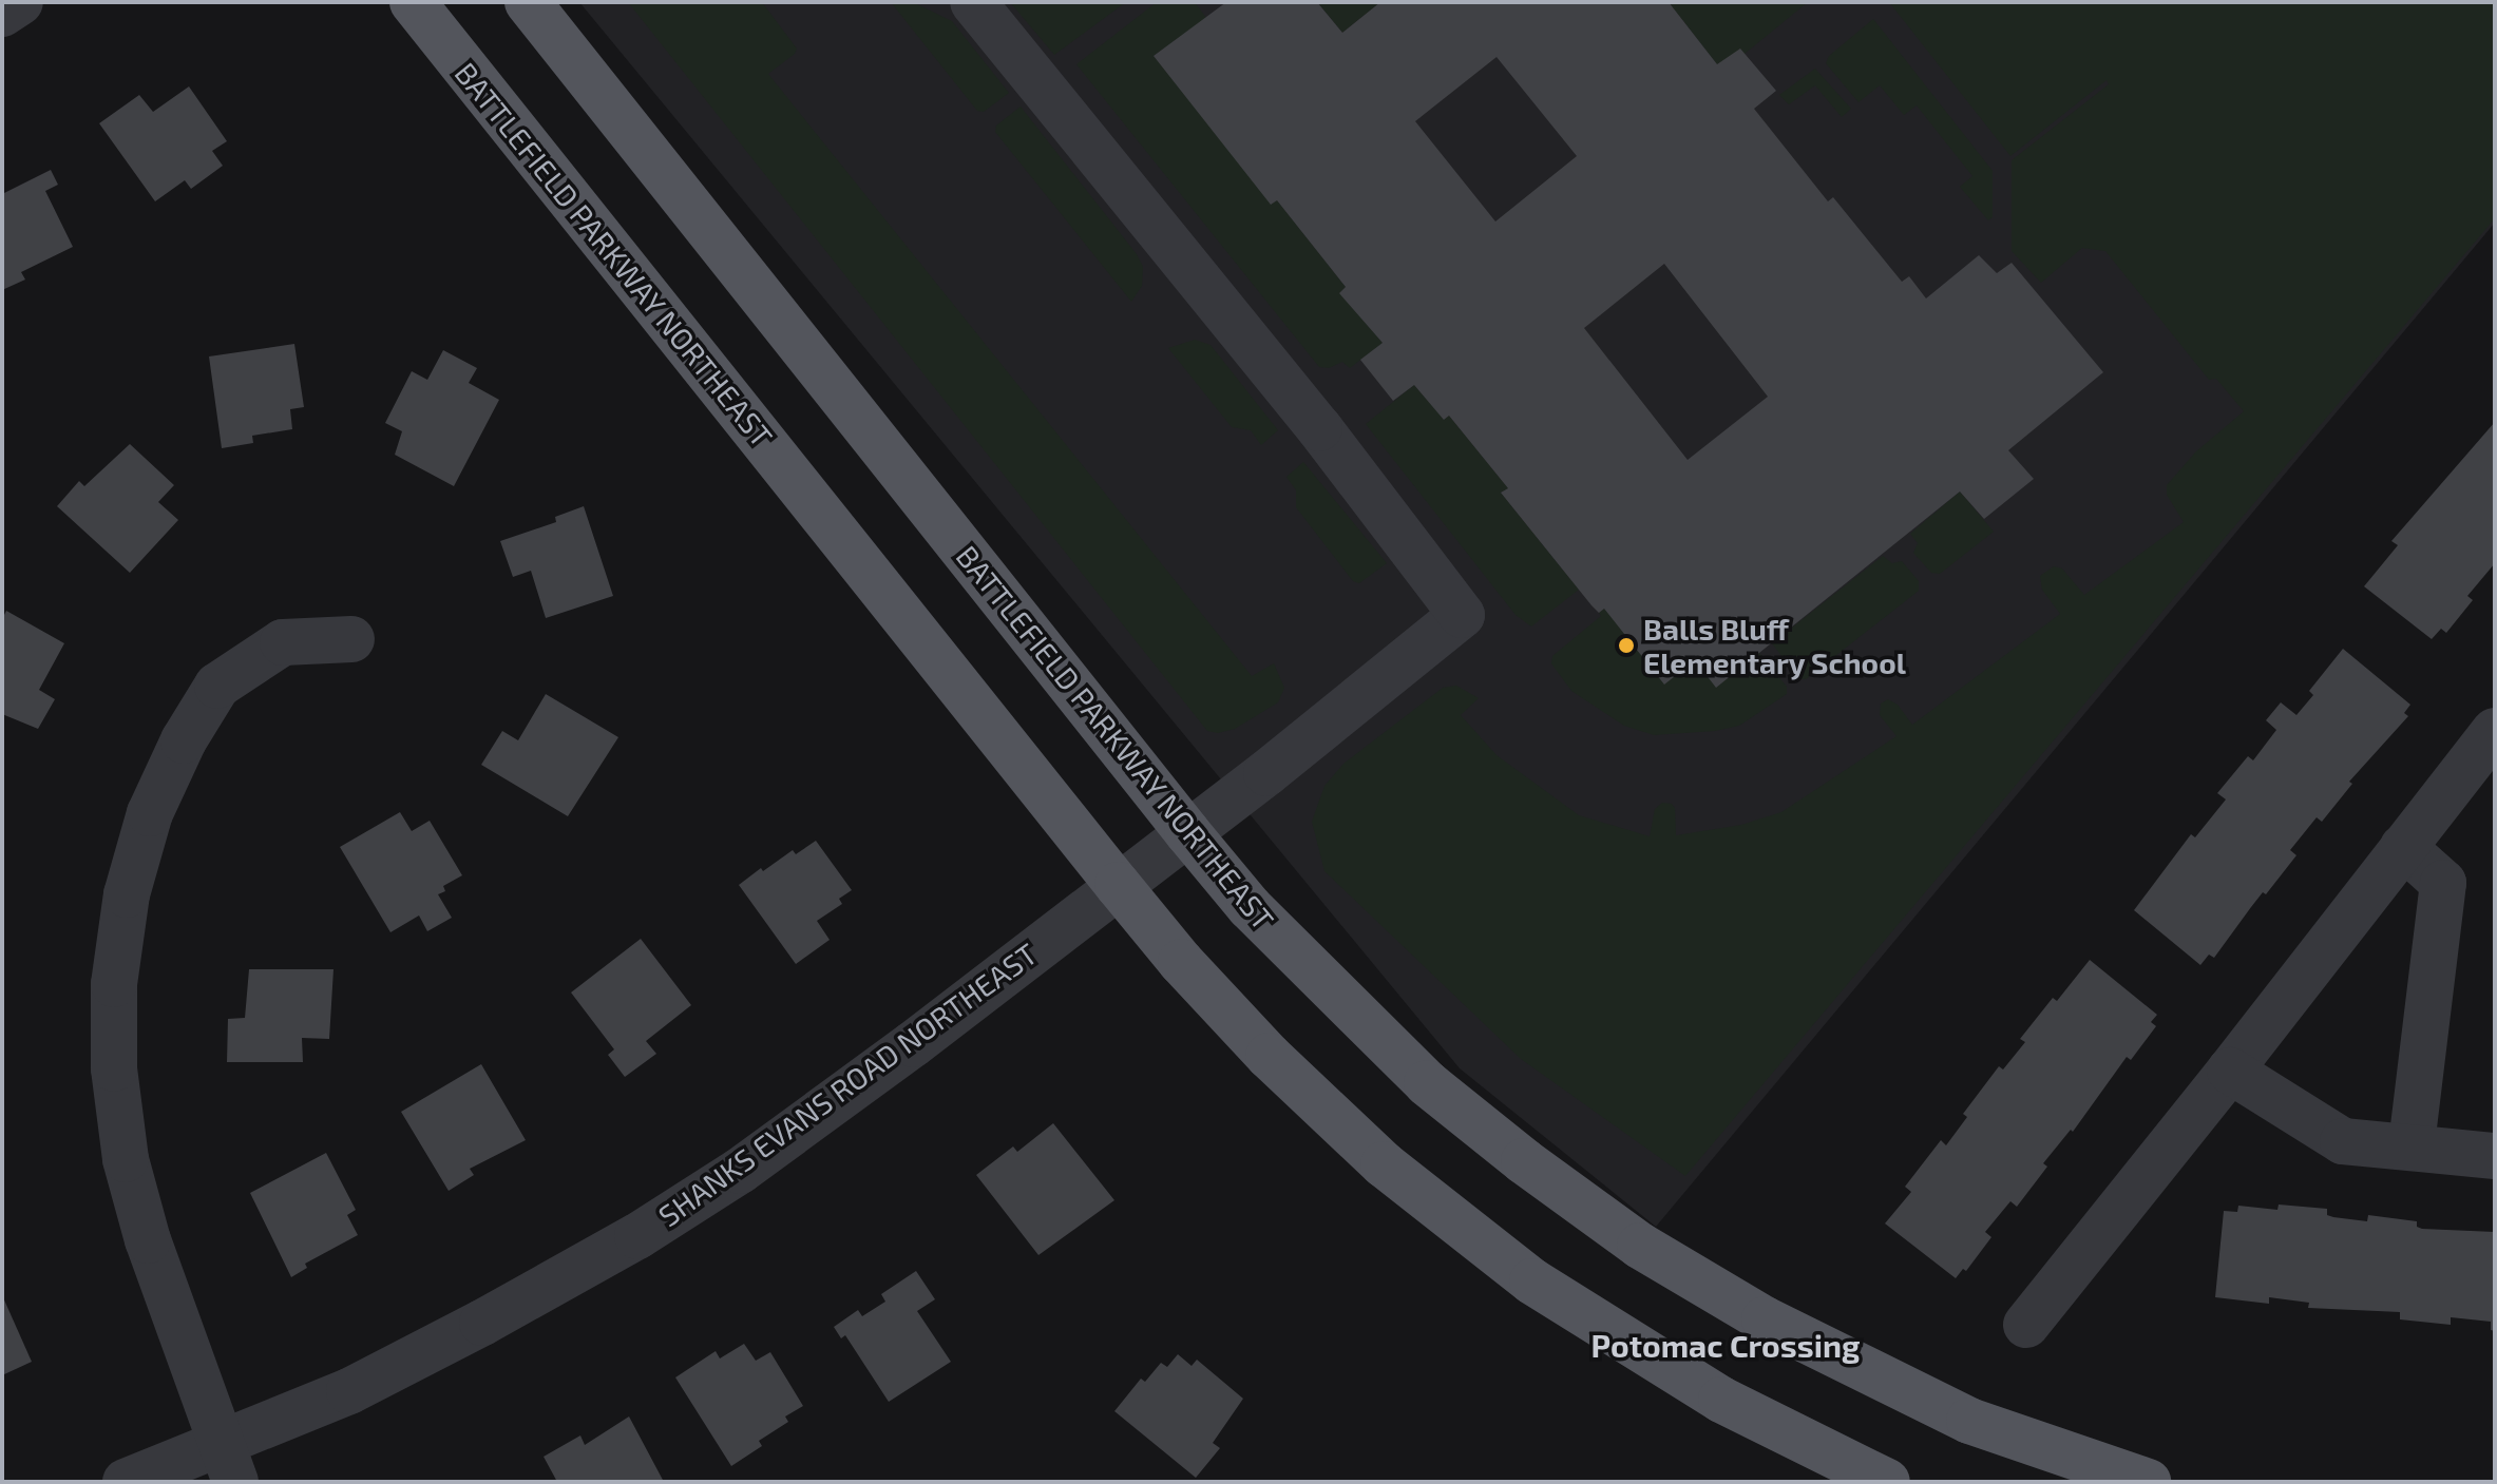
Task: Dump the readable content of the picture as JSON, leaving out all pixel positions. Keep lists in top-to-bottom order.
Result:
{
  "streets": {
    "main road": ["BATTLEFIELD PARKWAY NORTHEAST"],
    "street": ["SHANKS EVANS ROAD NORTHEAST"]
  },
  "crossings": [
    ["BATTLEFIELD PARKWAY NORTHEAST", "SHANKS EVANS ROAD NORTHEAST"]
  ],
  "districts": ["Potomac Crossing"],
  "places": ["Balls Bluff Elementary School"]
}
